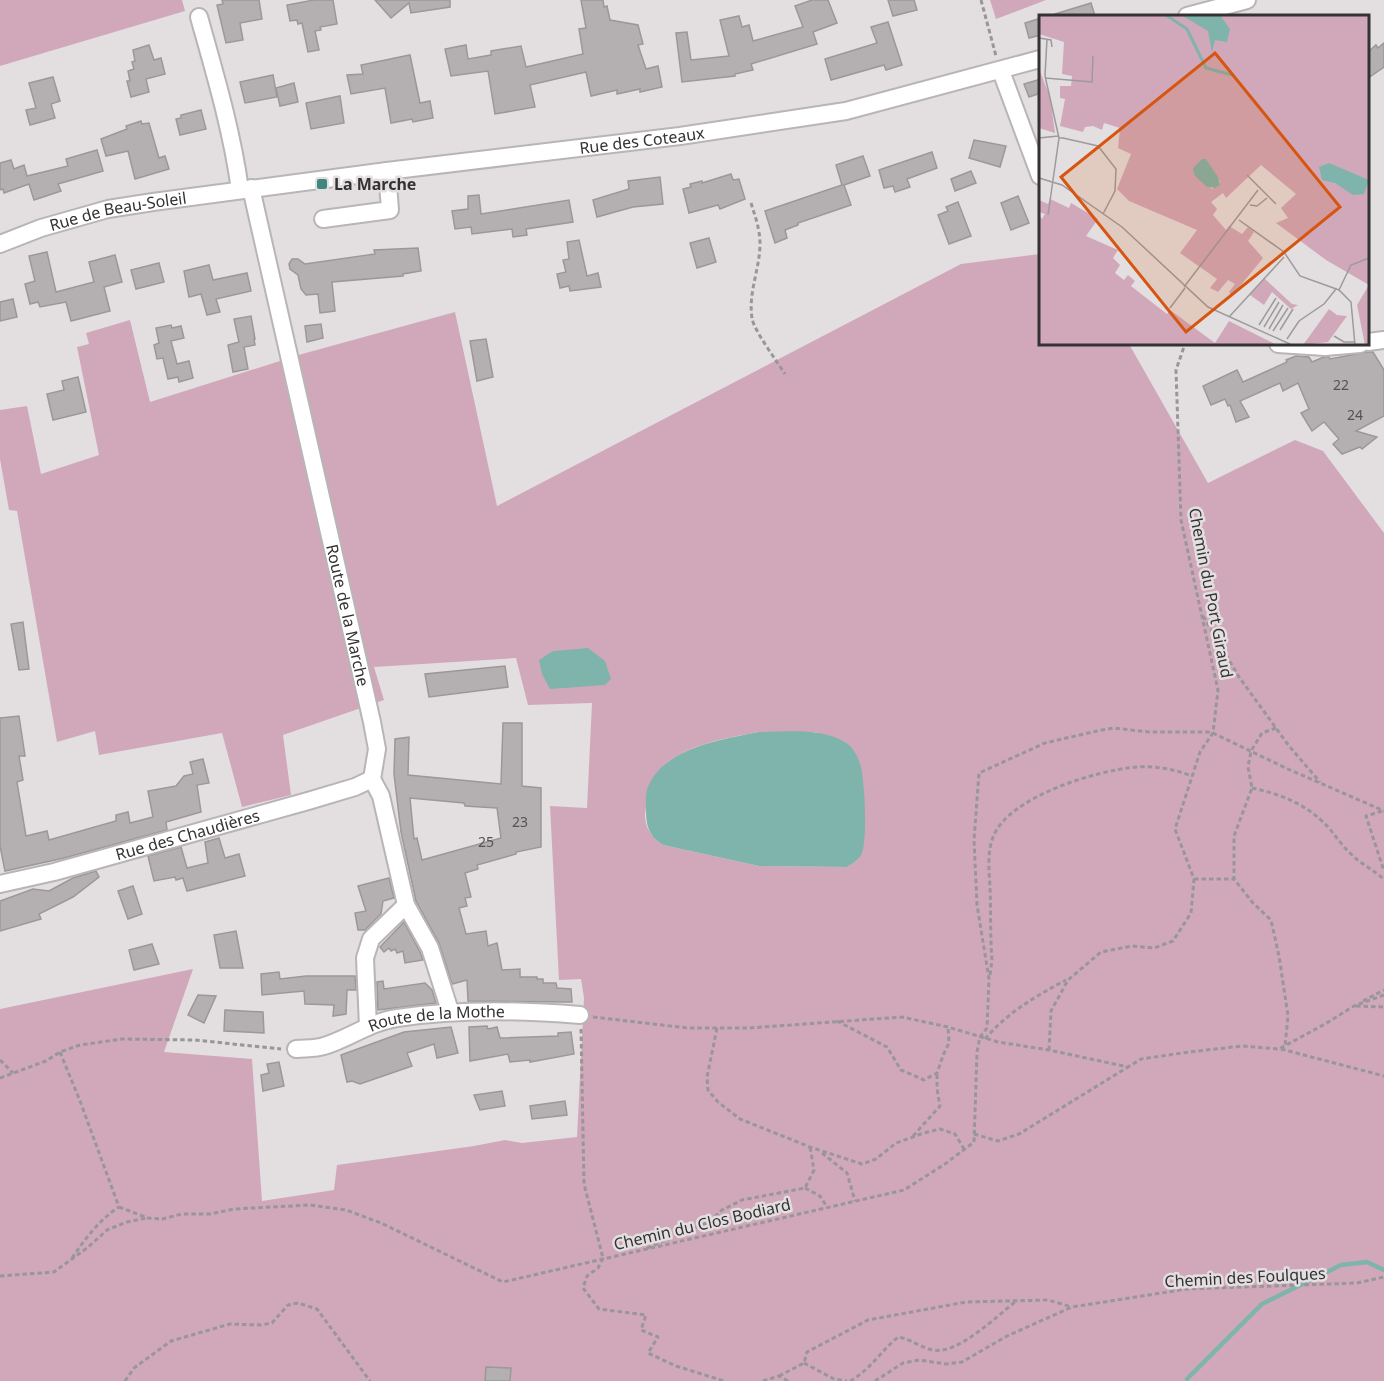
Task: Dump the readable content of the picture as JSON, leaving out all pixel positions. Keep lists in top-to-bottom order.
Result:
{
  "streets": {
    "street": [
      "Rue des Coteaux",
      "Rue de Beau-Soleil",
      "Route de la Marche",
      "Rue des Chaudières",
      "Route de la Mothe"
    ],
    "path": ["Chemin du Port Giraud", "Chemin du Clos Bodiard", "Chemin des Foulques"]
  },
  "crossings": [
    ["Rue des Coteaux", "Rue de Beau-Soleil"],
    ["Rue des Coteaux", "Route de la Marche"],
    ["Rue de Beau-Soleil", "Route de la Marche"],
    ["Route de la Marche", "Rue des Chaudières"],
    ["Route de la Mothe", "Chemin du Clos Bodiard"]
  ],
  "places": {
    "transit": ["La Marche"]
  },
  "house_numbers": [
    "22",
    "24",
    "23",
    "25"
  ]
}
